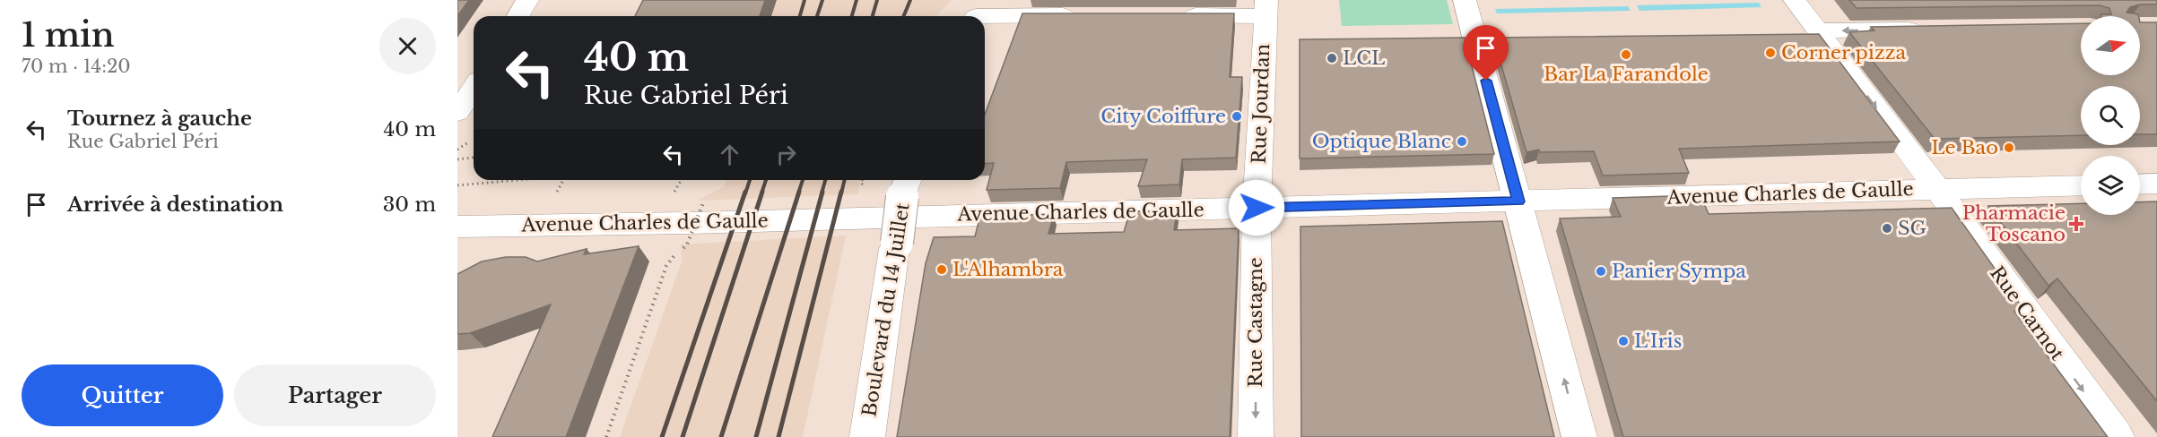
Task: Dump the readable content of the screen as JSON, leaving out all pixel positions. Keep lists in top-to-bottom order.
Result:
{
  "streets": {
    "street": [
      "Rue Jourdan",
      "Avenue Charles de Gaulle",
      "Boulevard du 14 Juillet",
      "Rue Carnot",
      "Rue Castagne"
    ]
  },
  "crossings": [
    ["Rue Jourdan", "Avenue Charles de Gaulle"],
    ["Rue Jourdan", "Rue Castagne"],
    ["Avenue Charles de Gaulle", "Rue Carnot"],
    ["Avenue Charles de Gaulle", "Rue Castagne"]
  ],
  "one_way": ["Rue Carnot", "Rue Castagne"],
  "places": {
    "other": [
      "Corner pizza",
      "Bar La Farandole",
      "LCL",
      "City Coiffure",
      "Optique Blanc",
      "Le Bao",
      "SG",
      "L'Alhambra",
      "Panier Sympa",
      "L'Iris"
    ],
    "health": ["Pharmacie Toscano"]
  },
  "north": "right",
  "page": {
    "heading": ["1 min", "70 m · 14:20"],
    "turn": ["40 m", "Rue Gabriel Péri"],
    "list": [
      {
        "name": "Tournez à gauche",
        "note": "Rue Gabriel Péri",
        "value": "40 m"
      },
      {
        "name": "Arrivée à destination",
        "value": "30 m"
      }
    ],
    "buttons": ["Quitter", "Partager"]
  }
}
